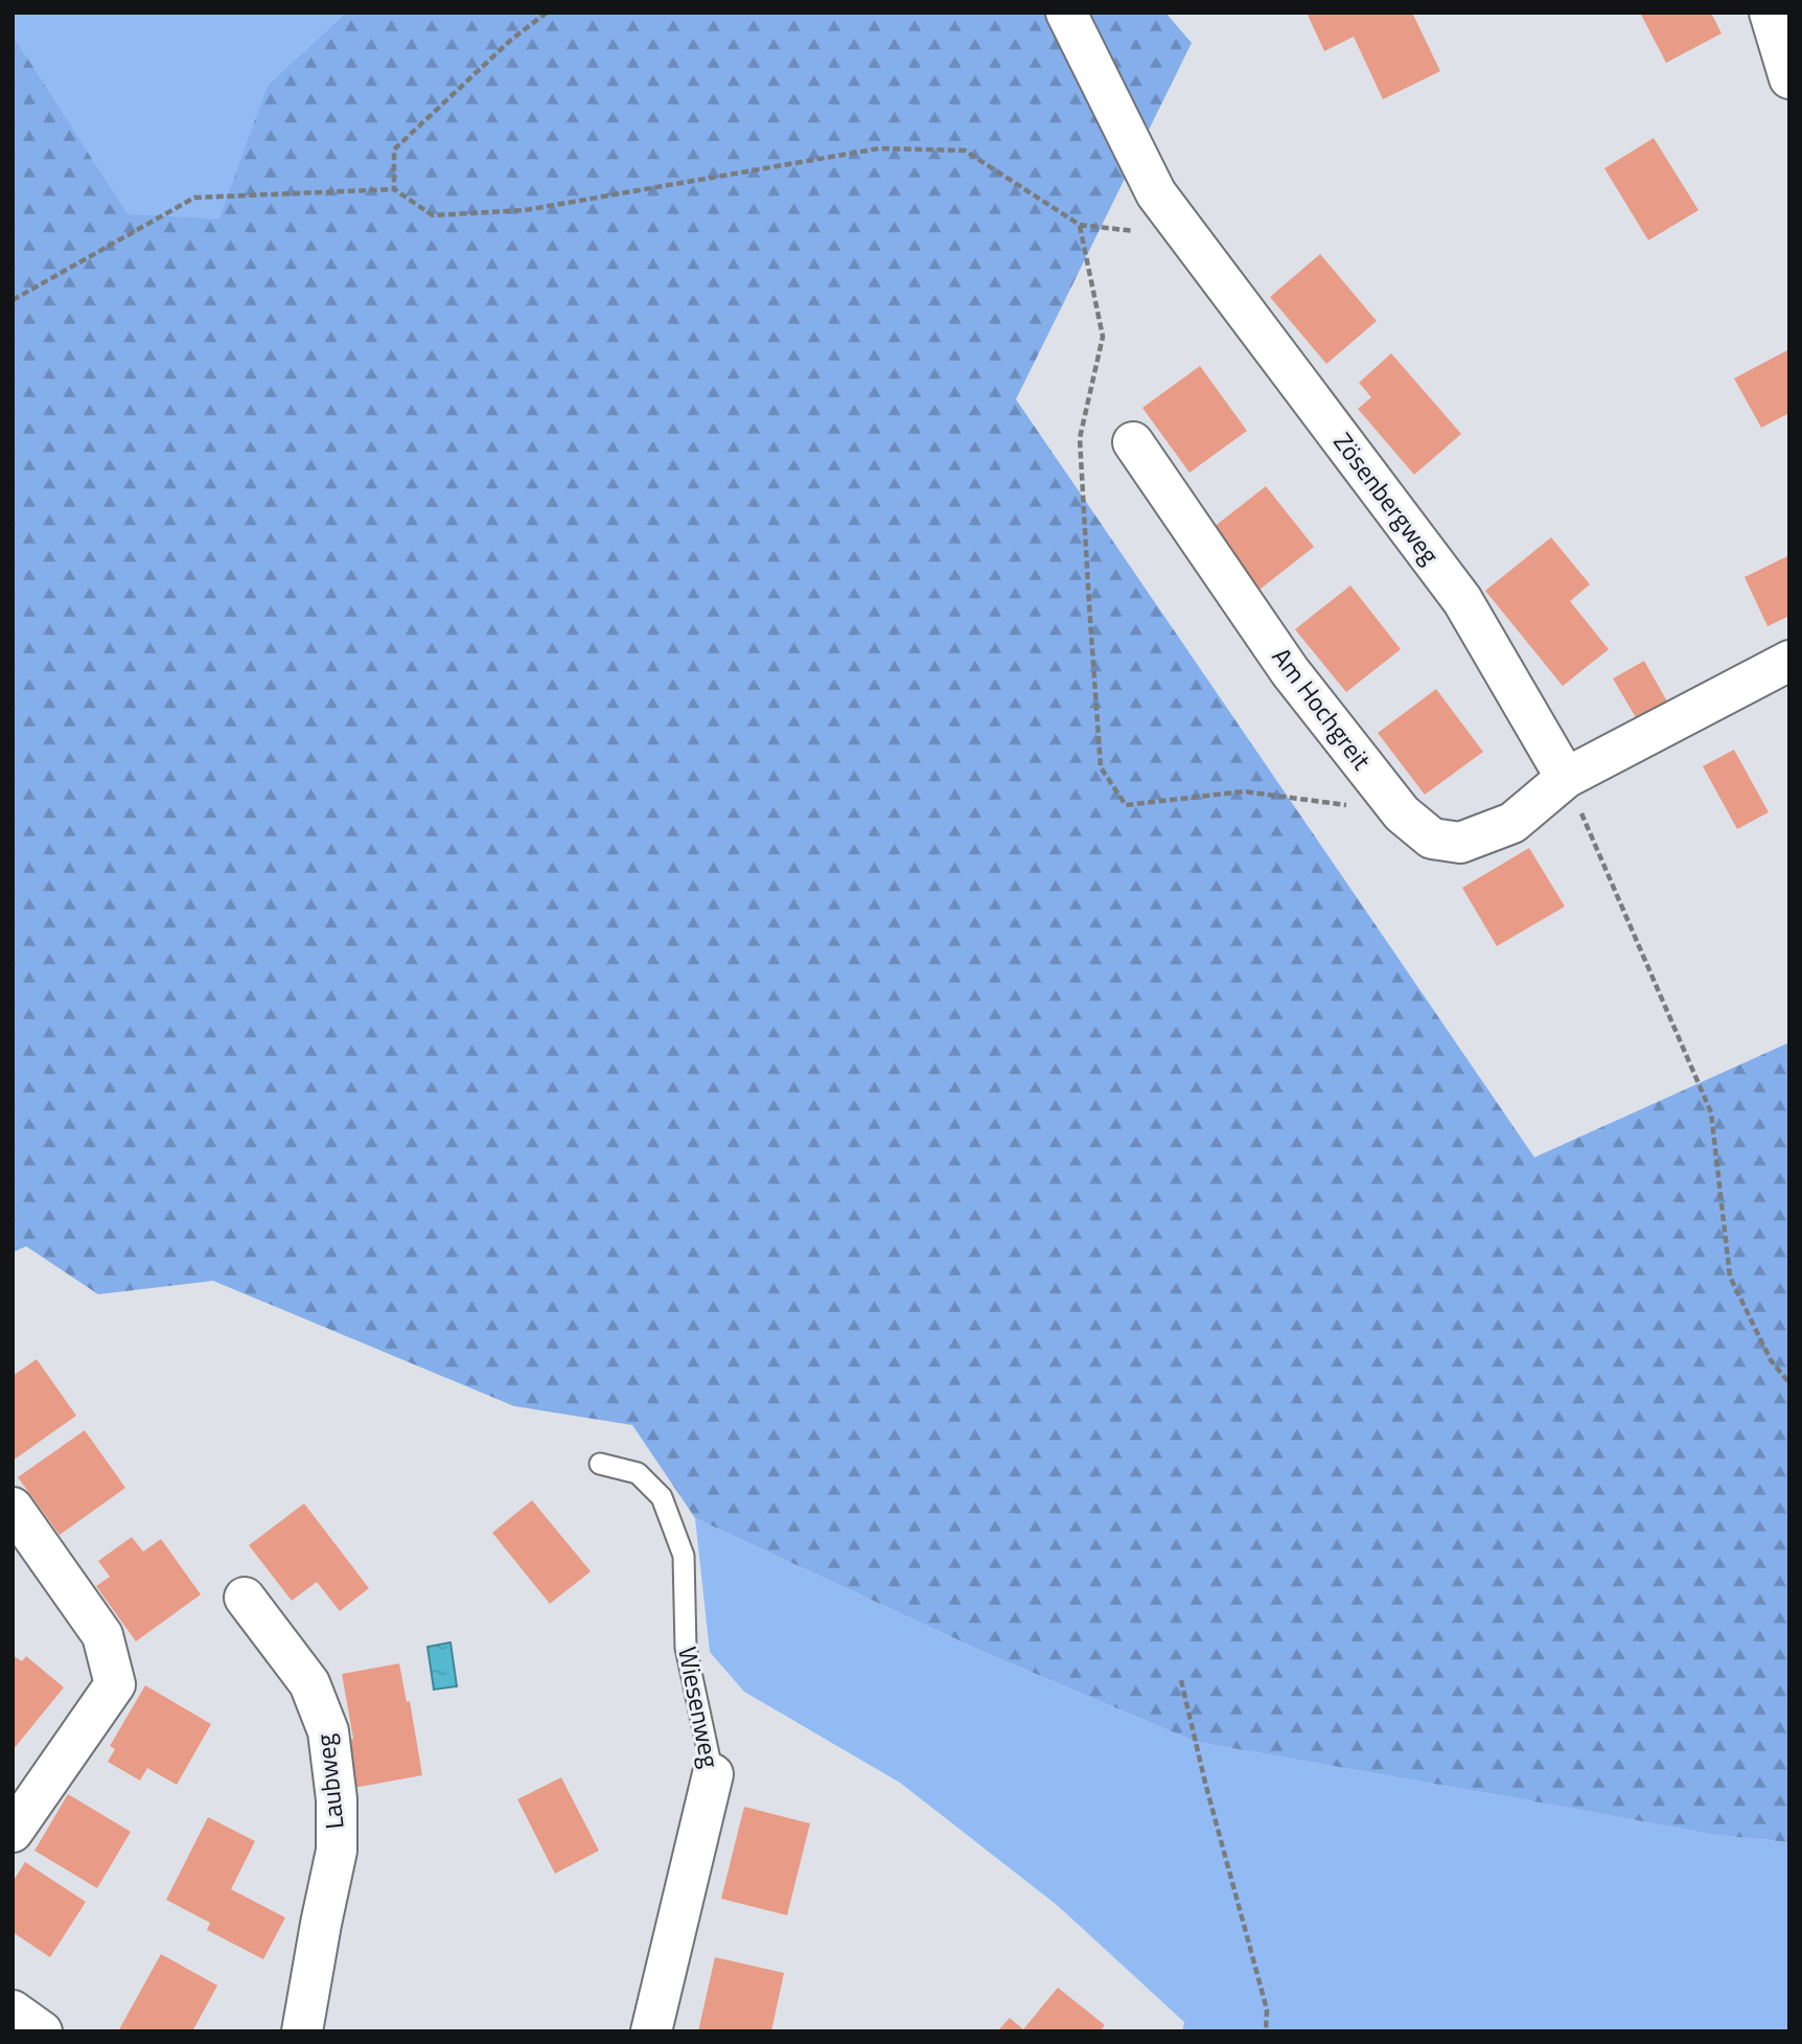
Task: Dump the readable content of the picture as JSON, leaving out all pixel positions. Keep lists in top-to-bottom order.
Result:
{
  "streets": {
    "street": [
      "Zösenbergweg",
      "Am Hochgreit",
      "Wiesenweg",
      "Laubweg"
    ]
  },
  "crossings": [
    ["Zösenbergweg", "Am Hochgreit"]
  ]
}
